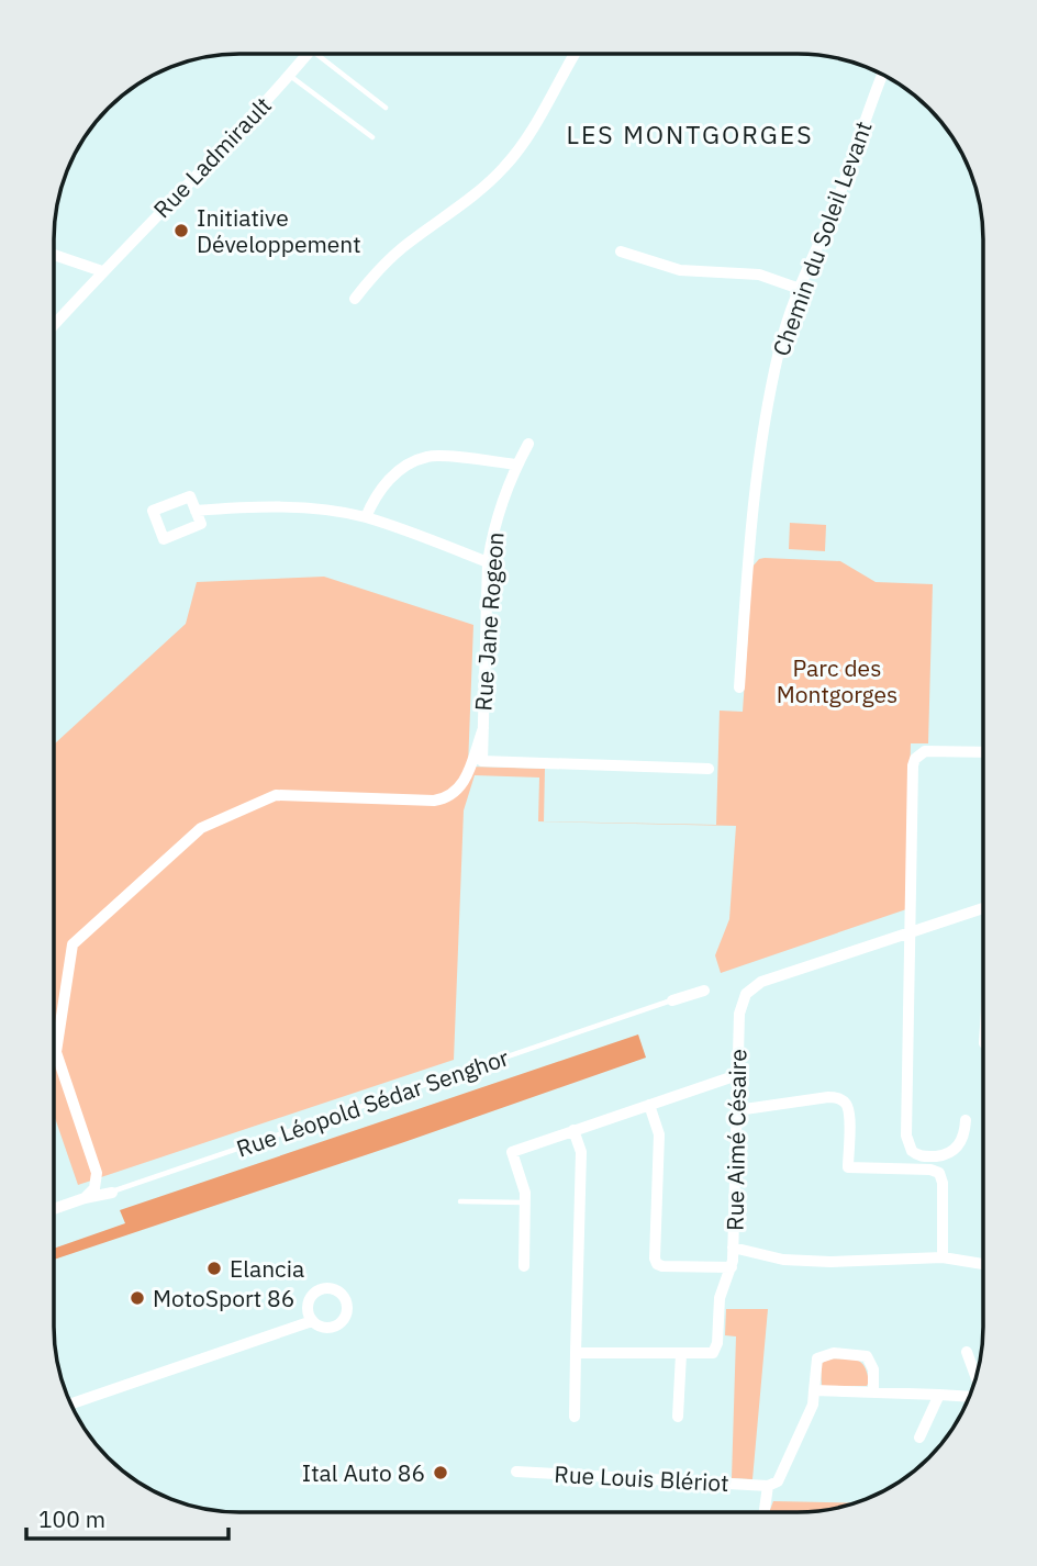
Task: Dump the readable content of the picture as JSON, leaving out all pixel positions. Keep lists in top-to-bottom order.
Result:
{
  "streets": {
    "street": [
      "Rue Ladmirault",
      "Chemin du Soleil Levant",
      "Rue Jane Rogeon",
      "Rue Léopold Sédar Senghor",
      "Rue Aimé Césaire",
      "Rue Louis Blériot"
    ]
  },
  "districts": ["LES MONTGORGES"],
  "parks": ["Parc des Montgorges"],
  "places": [
    "Initiative Développement",
    "Elancia",
    "MotoSport 86",
    "Ital Auto 86"
  ],
  "scale_bar": "100 m"
}
